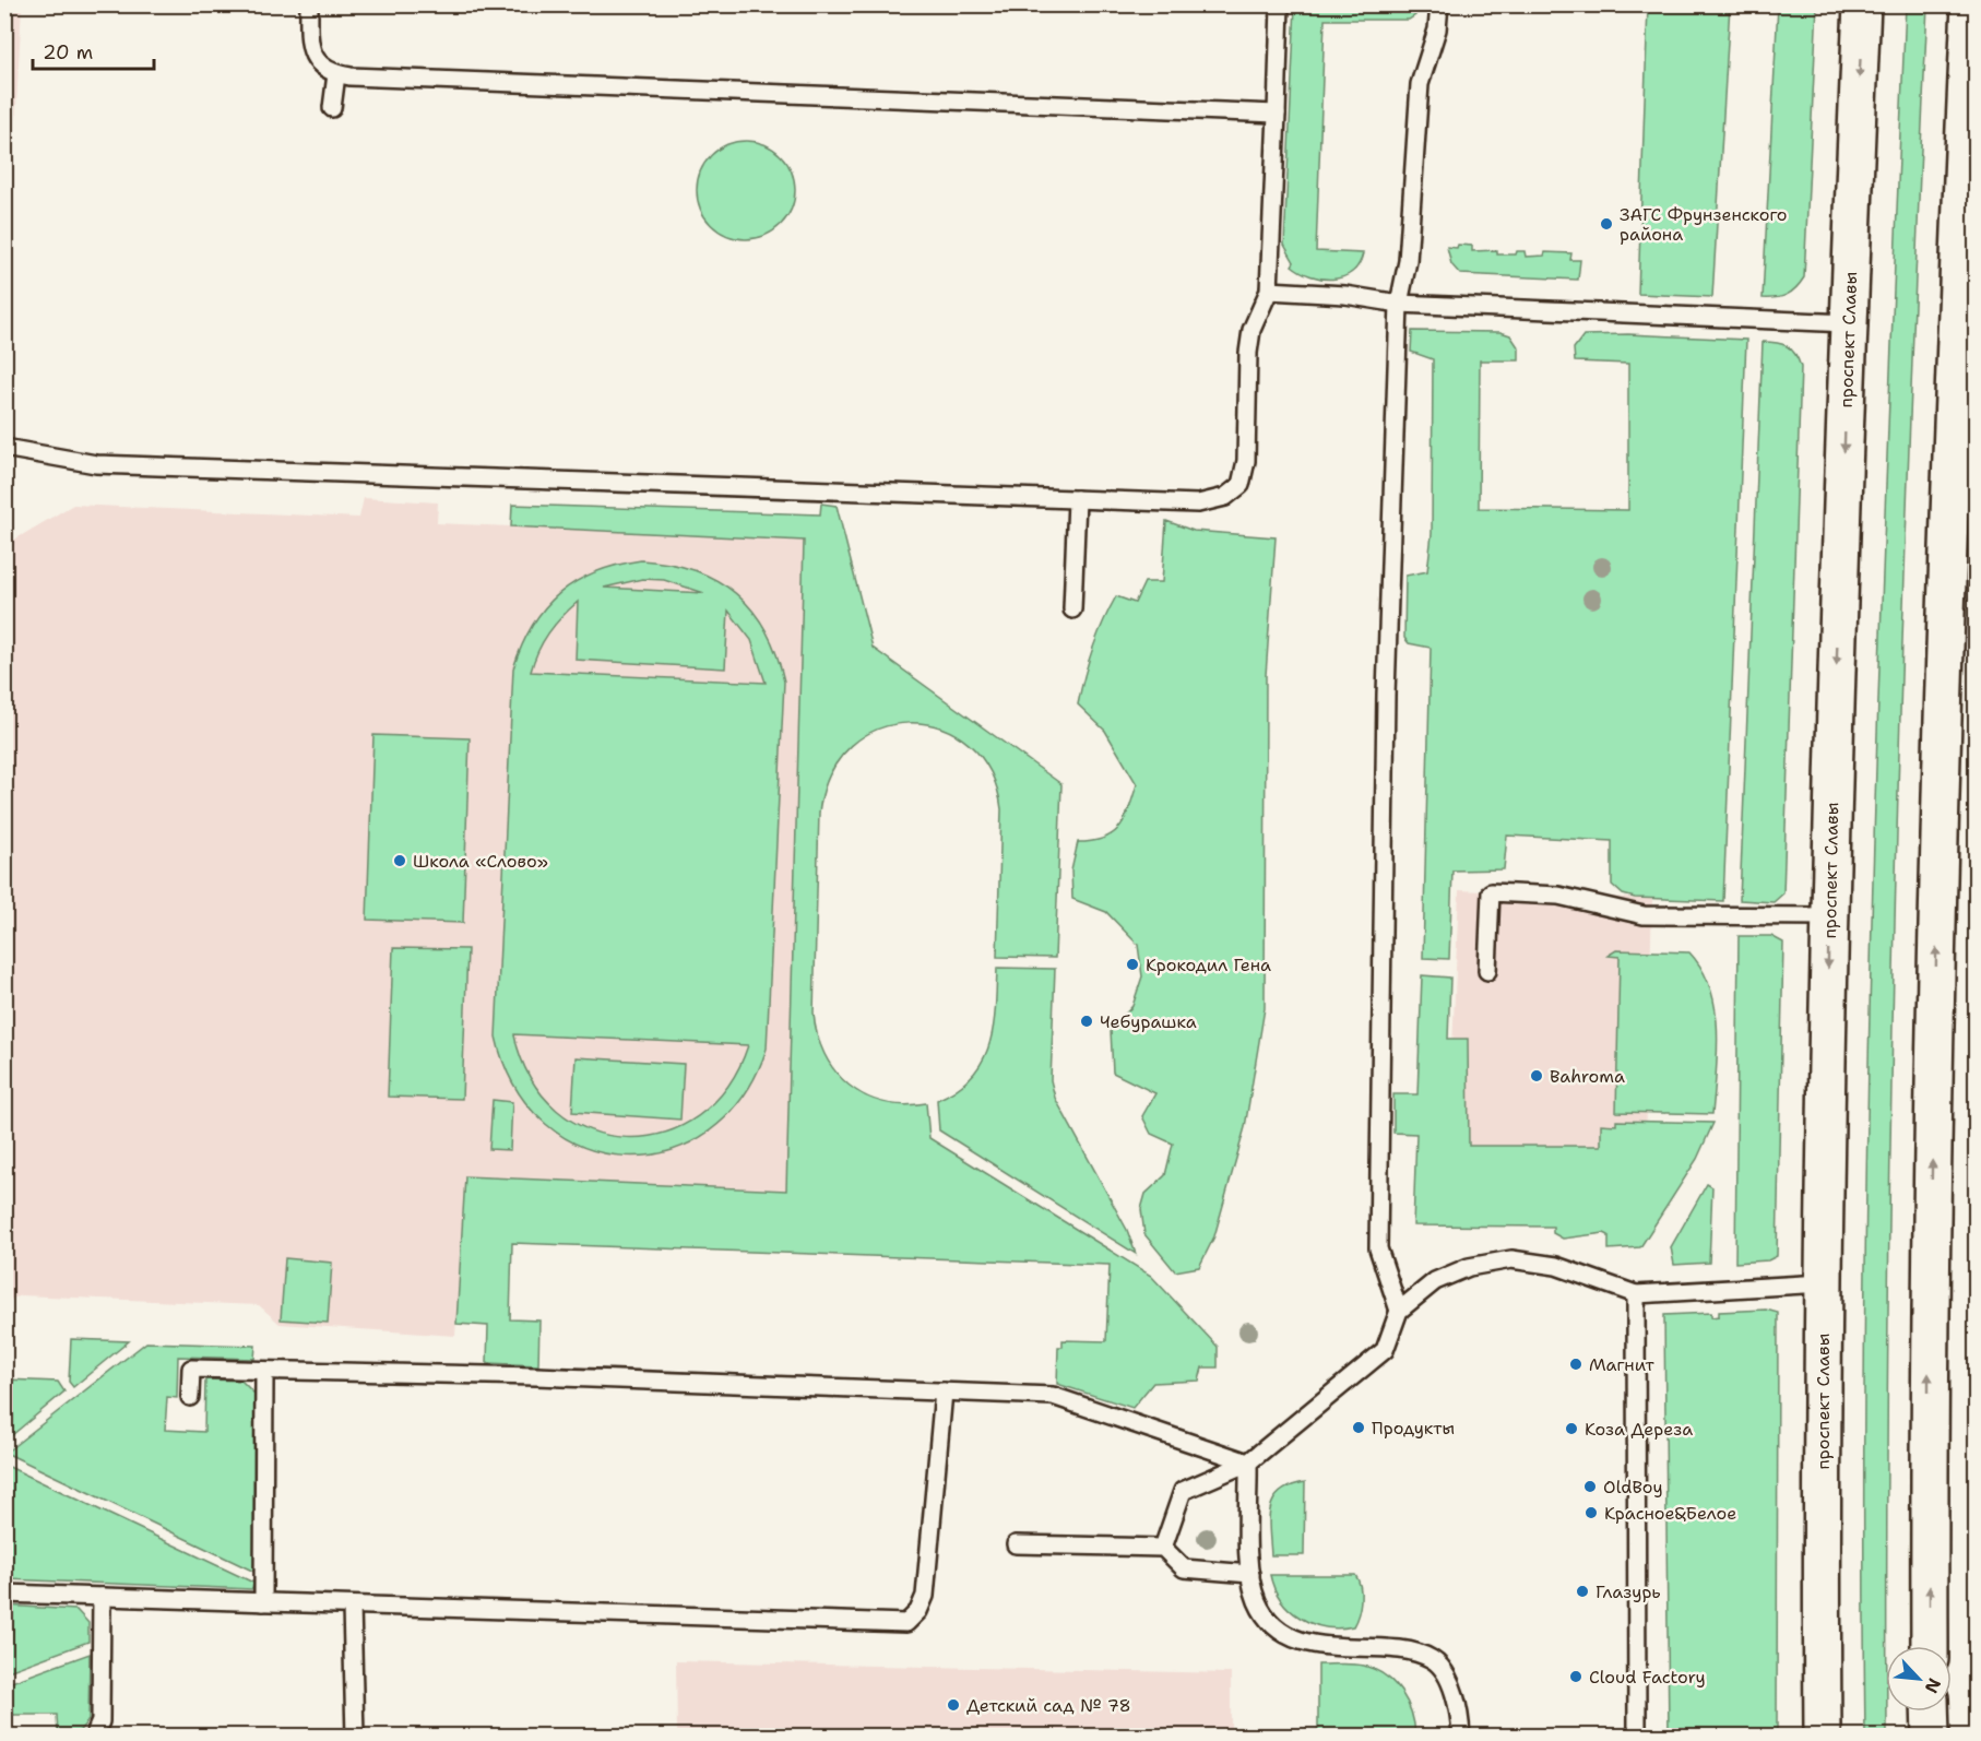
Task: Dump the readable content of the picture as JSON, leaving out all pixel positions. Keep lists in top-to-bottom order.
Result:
{
  "streets": {
    "main road": ["проспект Славы"]
  },
  "places": [
    "ЗАГС Фрунзенского района",
    "Школа «Слово»",
    "Крокодил Гена",
    "Чебурашка",
    "Bahroma",
    "Магнит",
    "Продукты",
    "Коза Дереза",
    "OldBoy",
    "Красное&Белое",
    "Глазурь",
    "Cloud Factory",
    "Детский сад № 78"
  ],
  "scale_bar": "20 m",
  "north": "bottom right"
}
